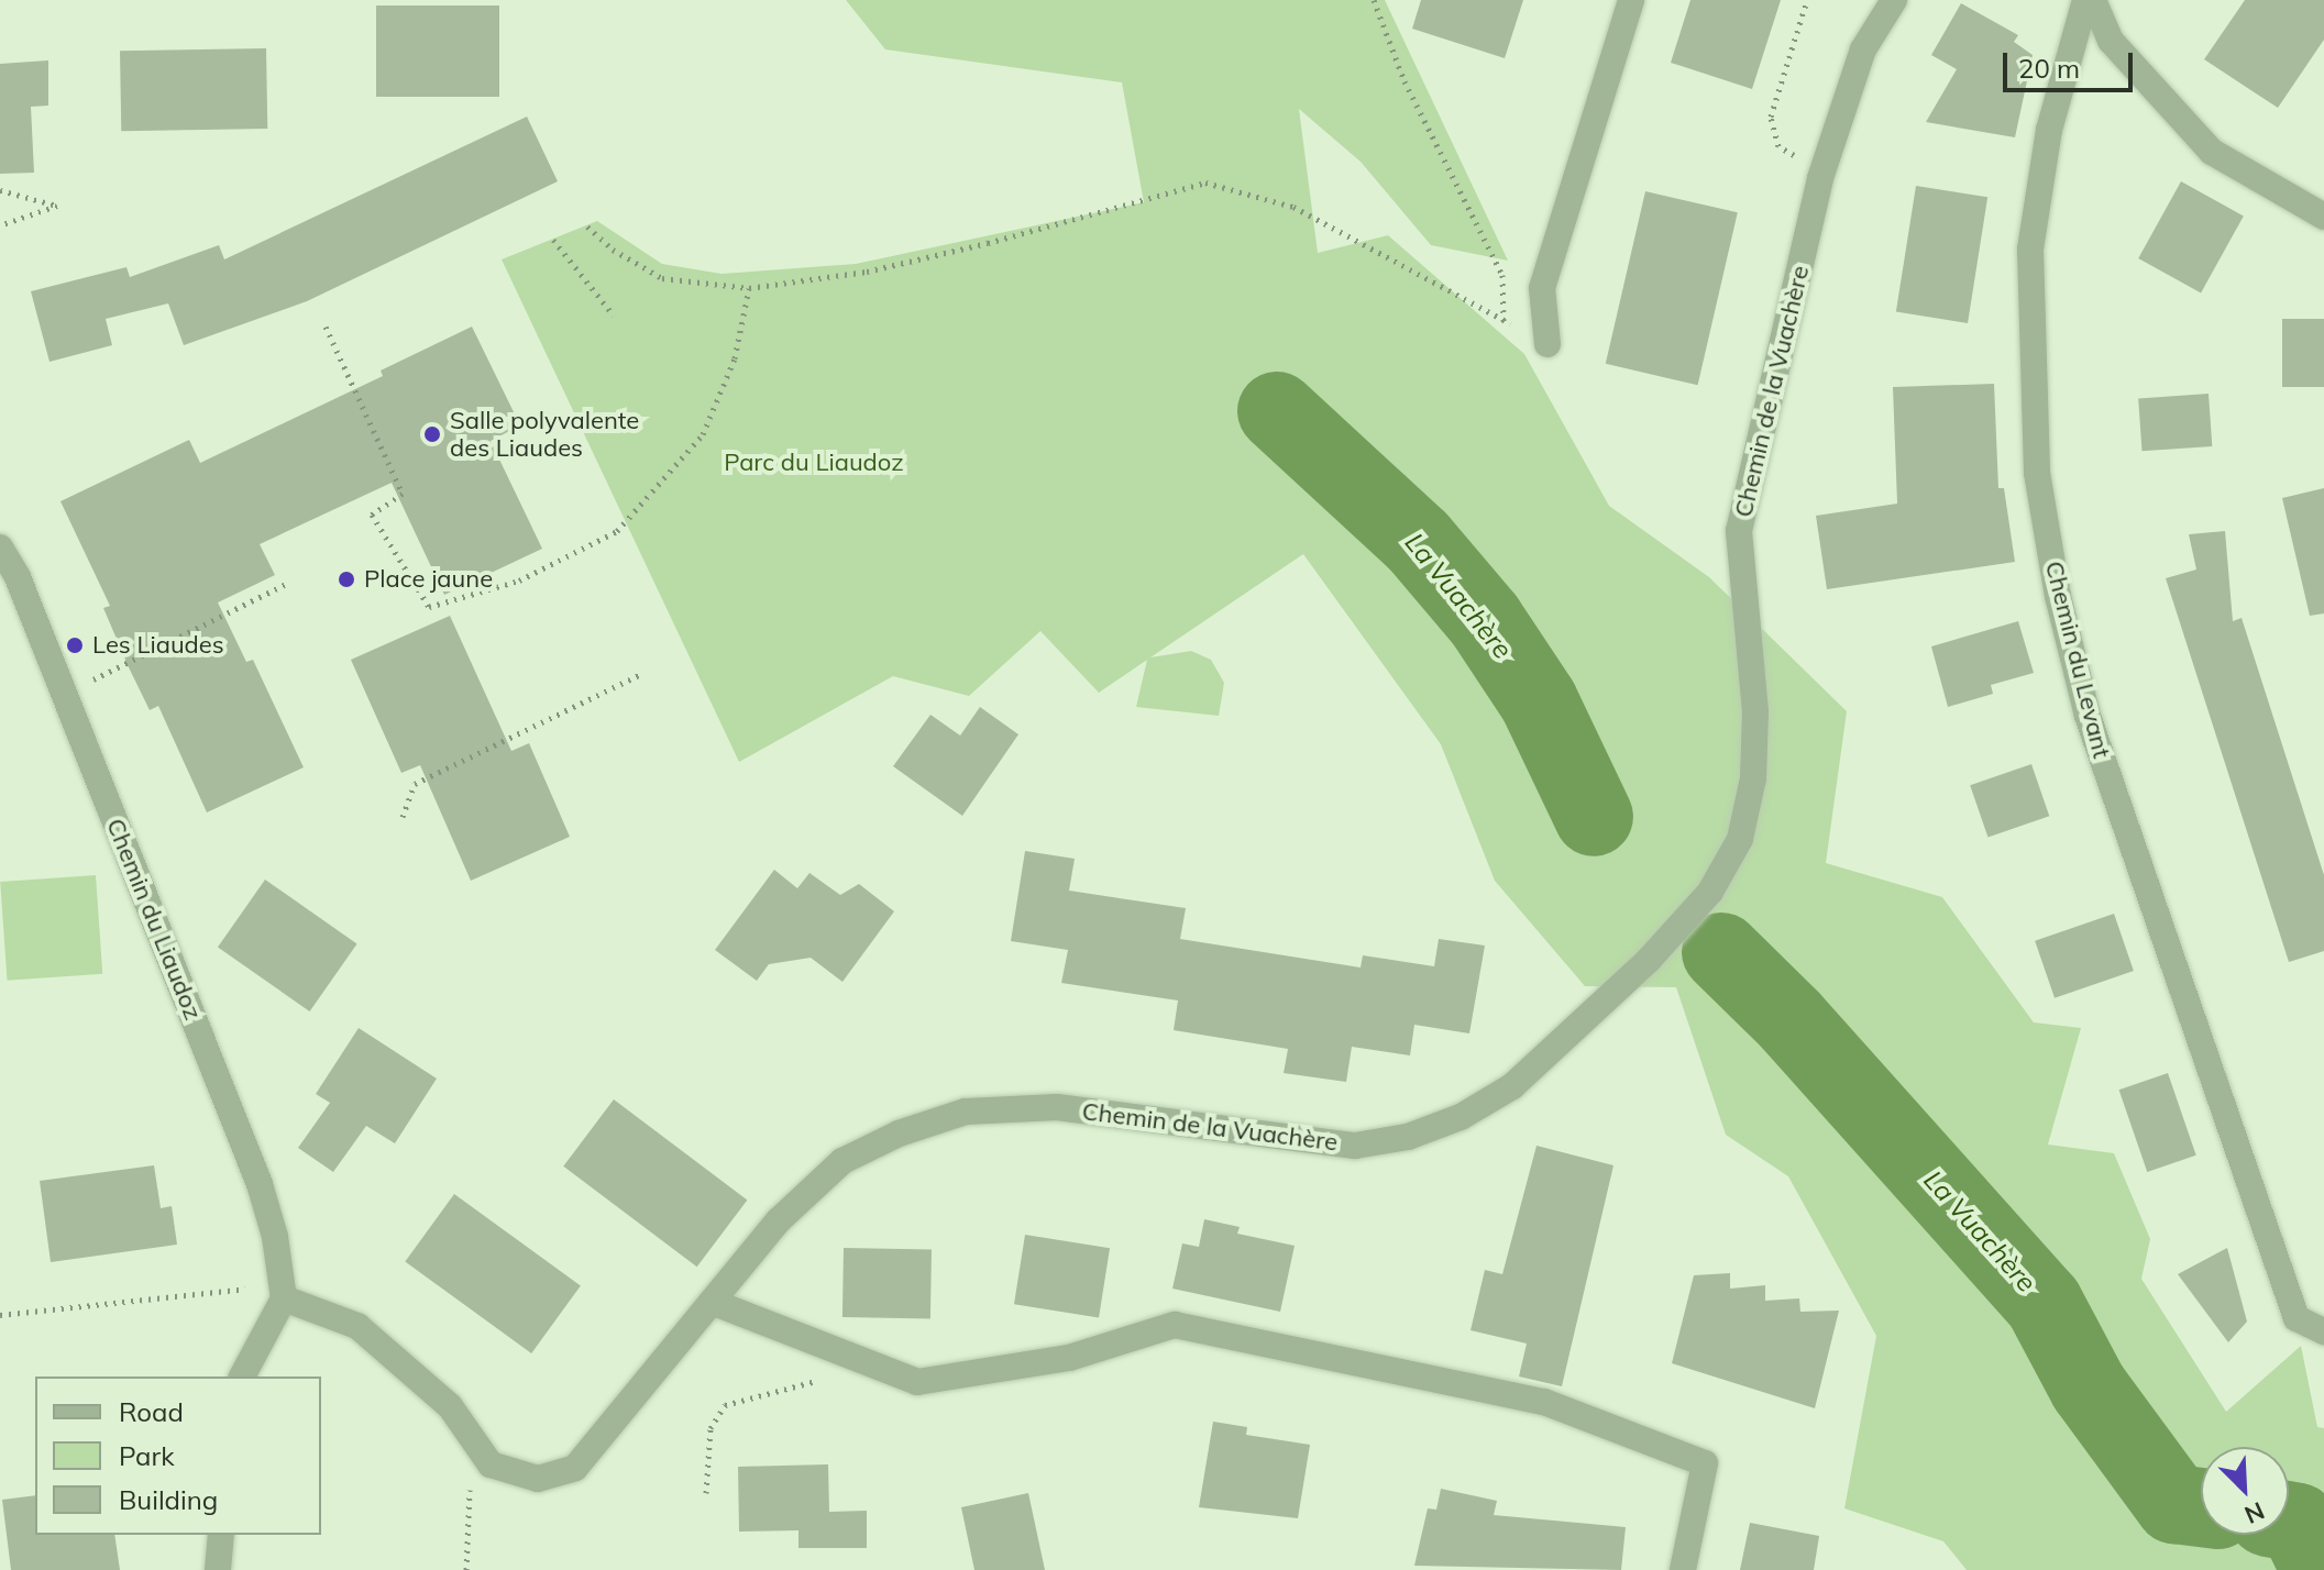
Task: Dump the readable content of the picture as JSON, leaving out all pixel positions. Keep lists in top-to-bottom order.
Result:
{
  "streets": {
    "street": ["Chemin de la Vuachère", "Chemin du Levant", "Chemin du Liaudoz"]
  },
  "crossings": [
    ["Chemin de la Vuachère", "Chemin du Liaudoz"]
  ],
  "water": ["La Vuachère"],
  "parks": ["Parc du Liaudoz"],
  "places": ["Salle polyvalente des Liaudes", "Place jaune", "Les Liaudes"],
  "legend": ["Road", "Park", "Building"],
  "scale_bar": "20 m",
  "north": "bottom right"
}
